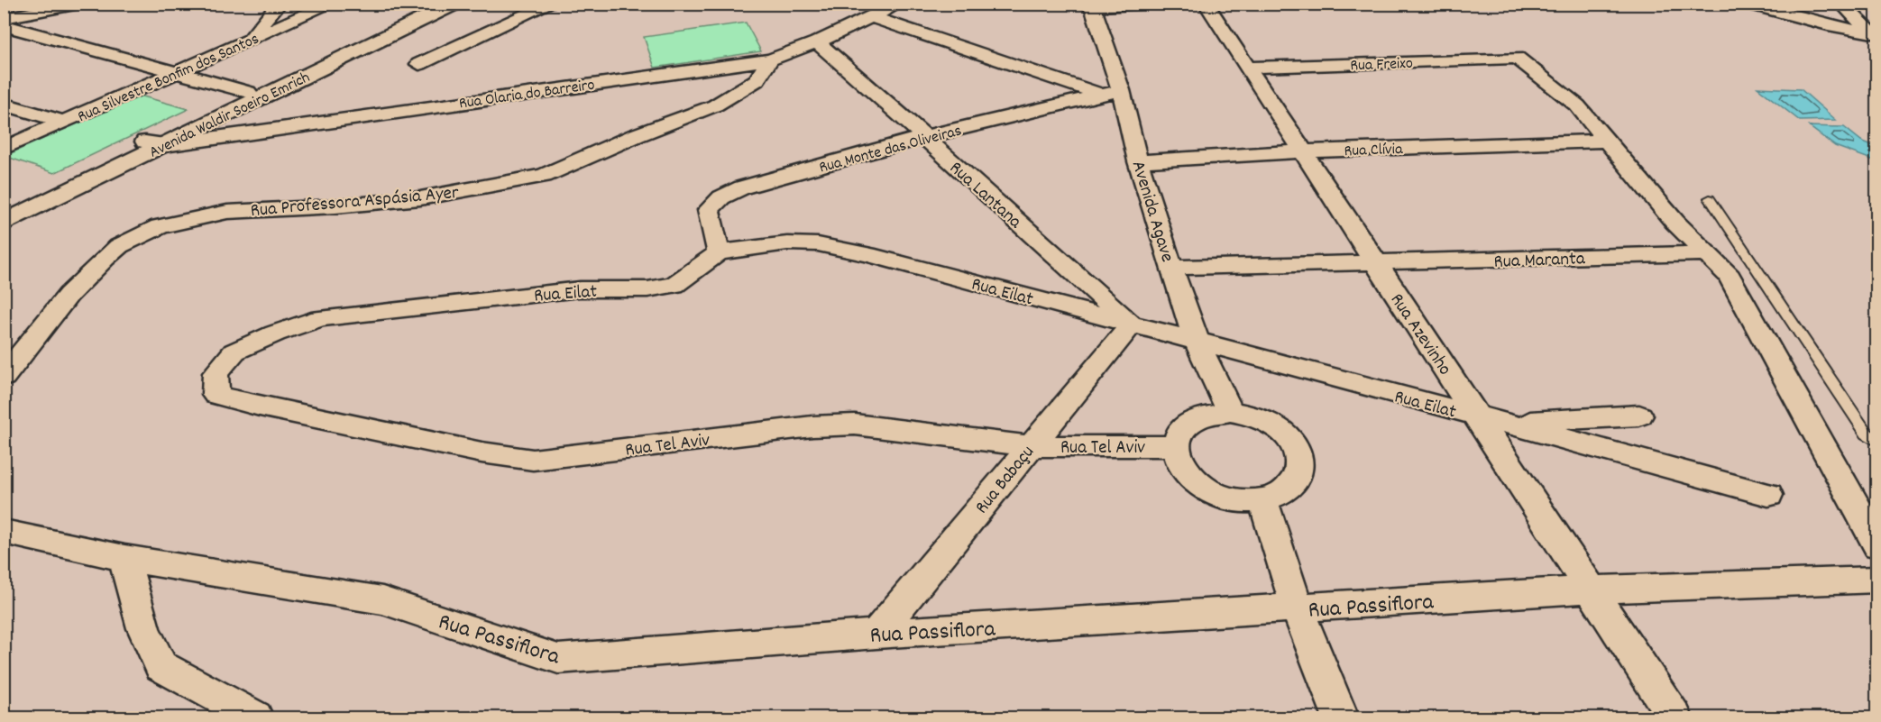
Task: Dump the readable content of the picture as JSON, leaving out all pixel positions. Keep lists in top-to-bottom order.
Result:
{
  "streets": {
    "main road": ["Avenida Waldir Soeiro Emrich"],
    "street": [
      "Rua Freixo",
      "Rua Silvestre Bonfim dos Santos",
      "Rua Olaria do Barreiro",
      "Rua Monte das Oliveiras",
      "Rua Clívia",
      "Rua Lantana",
      "Rua Professora Aspásia Ayer",
      "Avenida Agave",
      "Rua Maranta",
      "Rua Eilat",
      "Rua Azevinho",
      "Rua Tel Aviv",
      "Rua Babaçu",
      "Rua Passiflora"
    ]
  },
  "crossings": [
    ["Rua Freixo", "Rua Clívia"],
    ["Rua Freixo", "Rua Azevinho"],
    ["Rua Olaria do Barreiro", "Avenida Waldir Soeiro Emrich"],
    ["Rua Olaria do Barreiro", "Rua Lantana"],
    ["Rua Olaria do Barreiro", "Rua Professora Aspásia Ayer"],
    ["Rua Monte das Oliveiras", "Rua Lantana"],
    ["Rua Monte das Oliveiras", "Avenida Agave"],
    ["Rua Monte das Oliveiras", "Rua Eilat"],
    ["Rua Clívia", "Avenida Agave"],
    ["Rua Clívia", "Rua Azevinho"],
    ["Rua Lantana", "Rua Eilat"],
    ["Rua Lantana", "Rua Babaçu"],
    ["Avenida Agave", "Rua Maranta"],
    ["Avenida Agave", "Rua Eilat"],
    ["Avenida Agave", "Rua Tel Aviv"],
    ["Rua Maranta", "Rua Azevinho"],
    ["Rua Eilat", "Rua Azevinho"],
    ["Rua Eilat", "Rua Tel Aviv"],
    ["Rua Eilat", "Rua Babaçu"],
    ["Rua Azevinho", "Rua Passiflora"],
    ["Rua Tel Aviv", "Rua Babaçu"],
    ["Rua Babaçu", "Rua Passiflora"]
  ]
}
